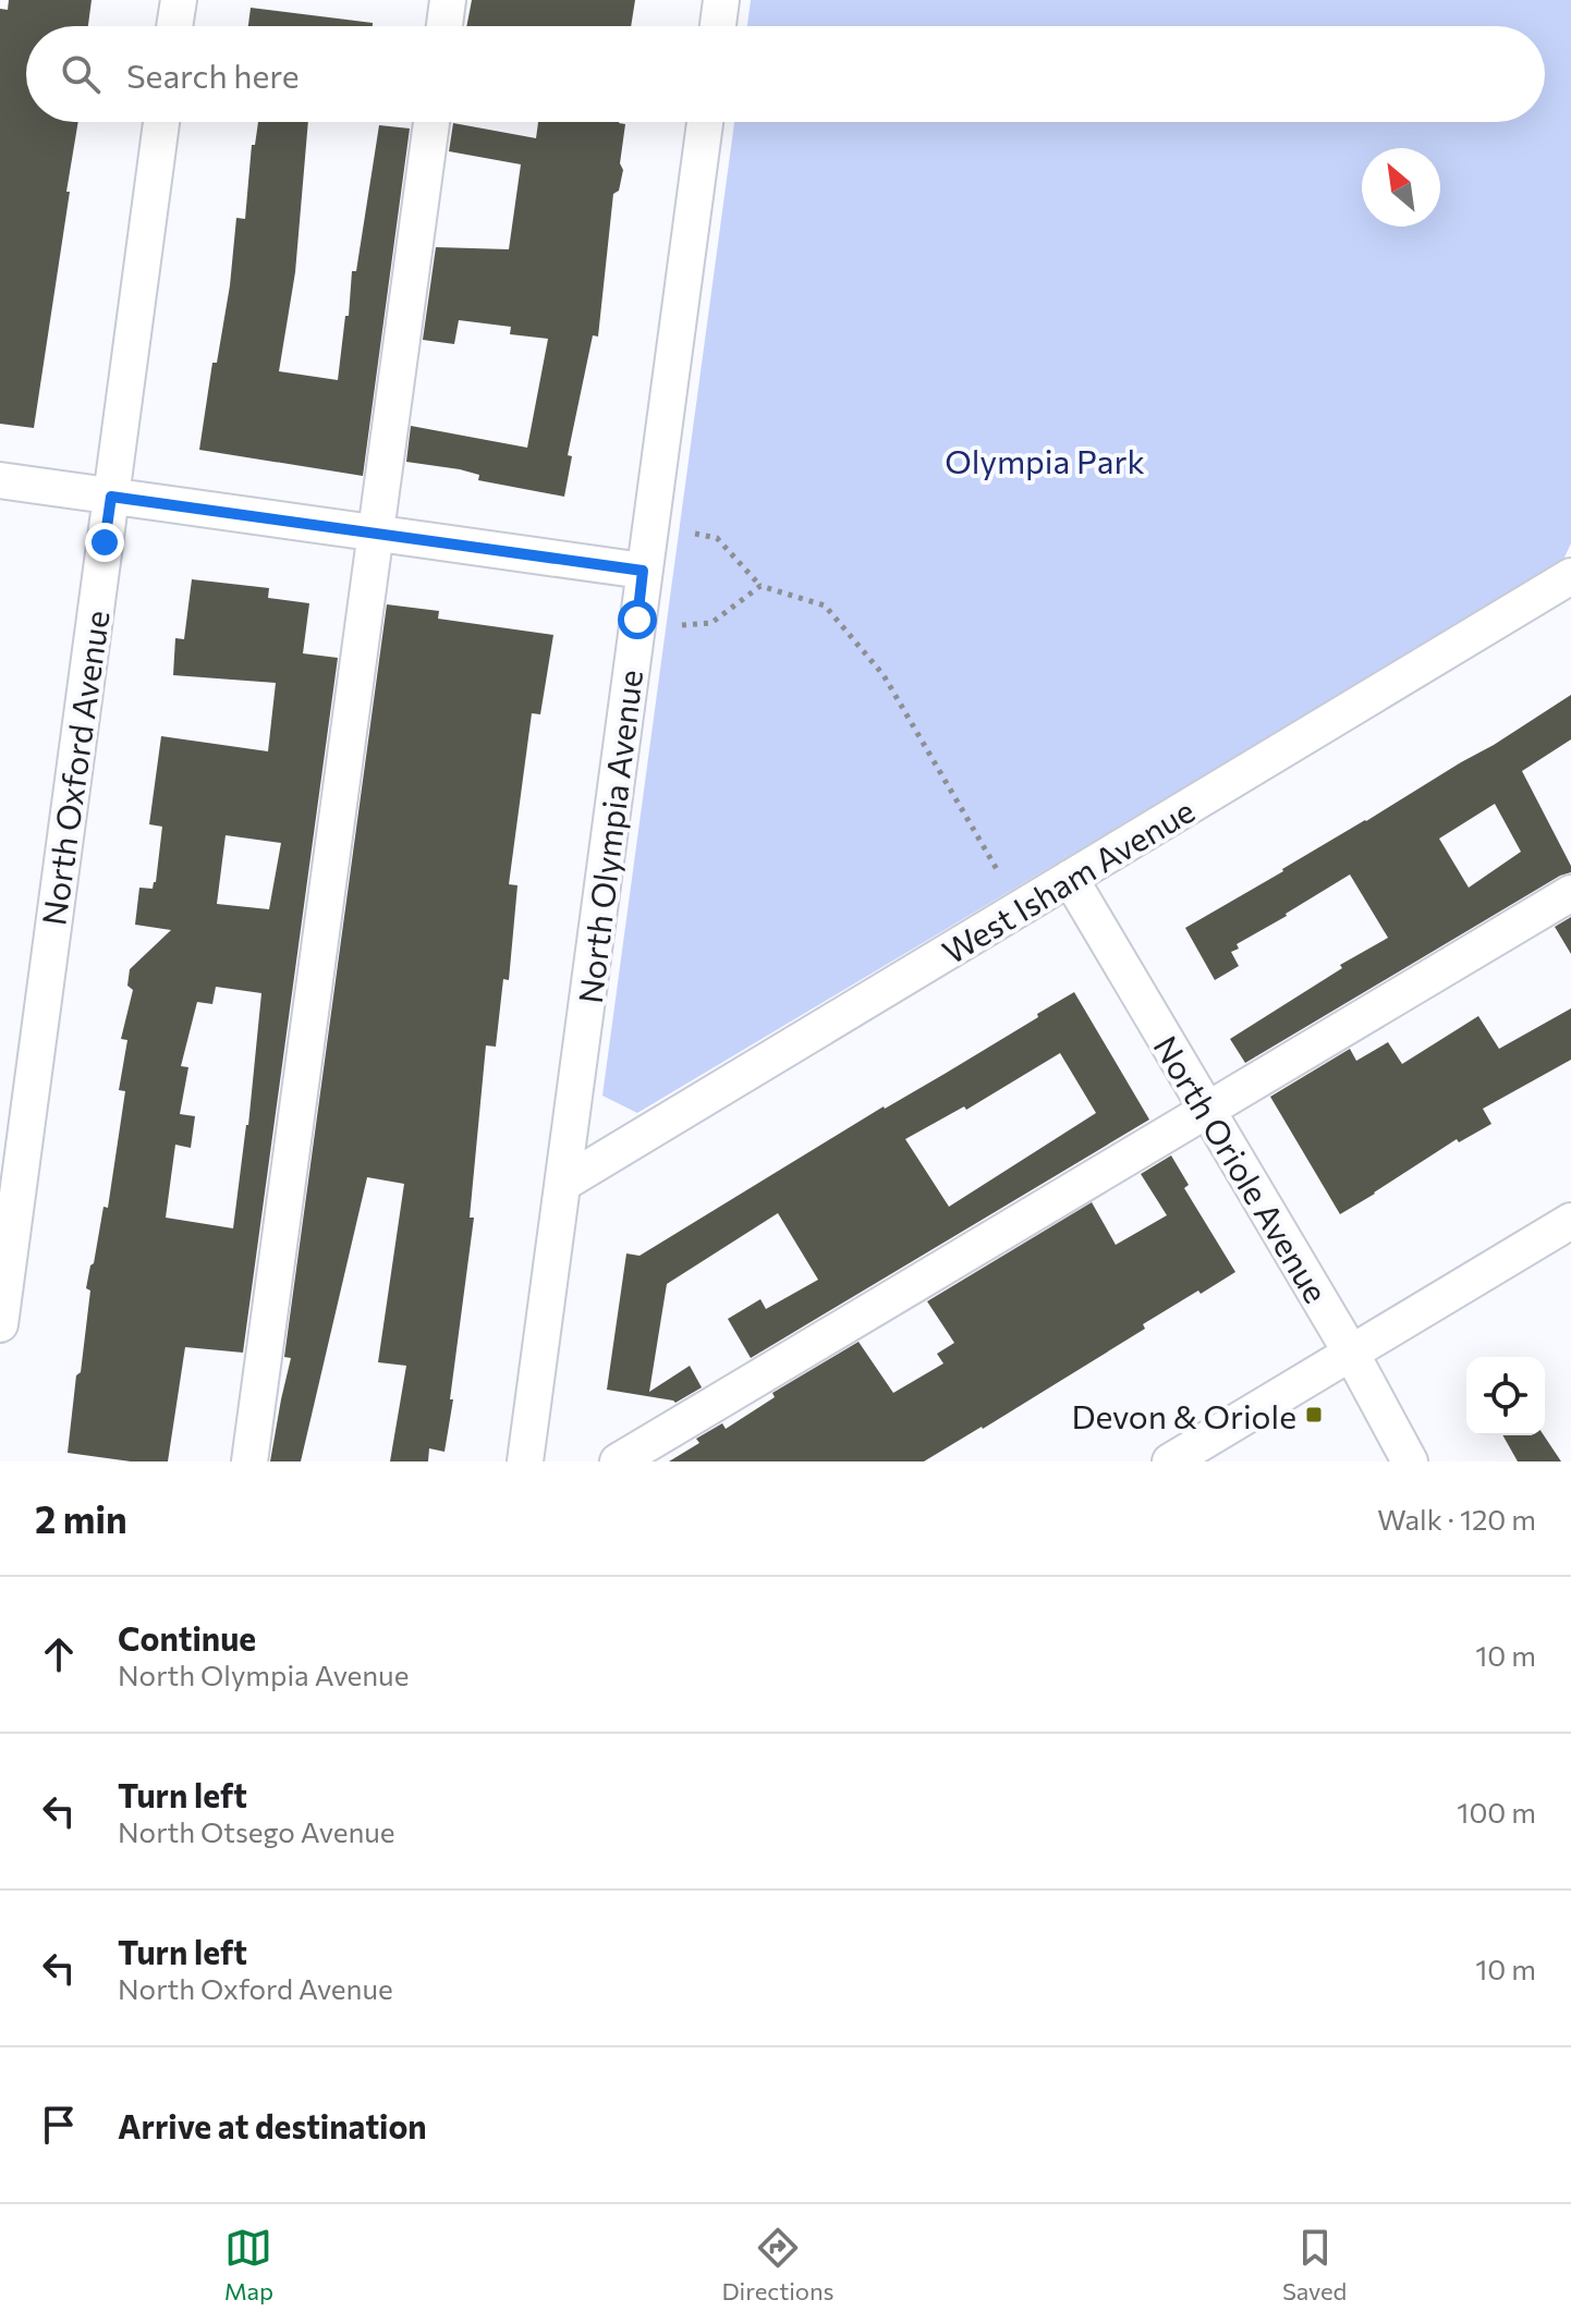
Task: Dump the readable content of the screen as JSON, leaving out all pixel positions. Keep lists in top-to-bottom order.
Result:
{
  "streets": {
    "street": [
      "North Oxford Avenue",
      "North Olympia Avenue",
      "West Isham Avenue",
      "North Oriole Avenue"
    ]
  },
  "crossings": [
    ["North Olympia Avenue", "West Isham Avenue"],
    ["West Isham Avenue", "North Oriole Avenue"]
  ],
  "parks": ["Olympia Park"],
  "places": {
    "transit": ["Devon & Oriole"]
  },
  "north": "top left",
  "page": {
    "search": "Search here",
    "heading": ["2 min", "Walk · 120 m"],
    "list": [
      ["Continue", "North Olympia Avenue", "10 m"],
      ["Turn left", "North Otsego Avenue", "100 m"],
      ["Turn left", "North Oxford Avenue", "10 m"],
      "Arrive at destination"
    ],
    "nav": ["Map", "Directions", "Saved"]
  }
}
